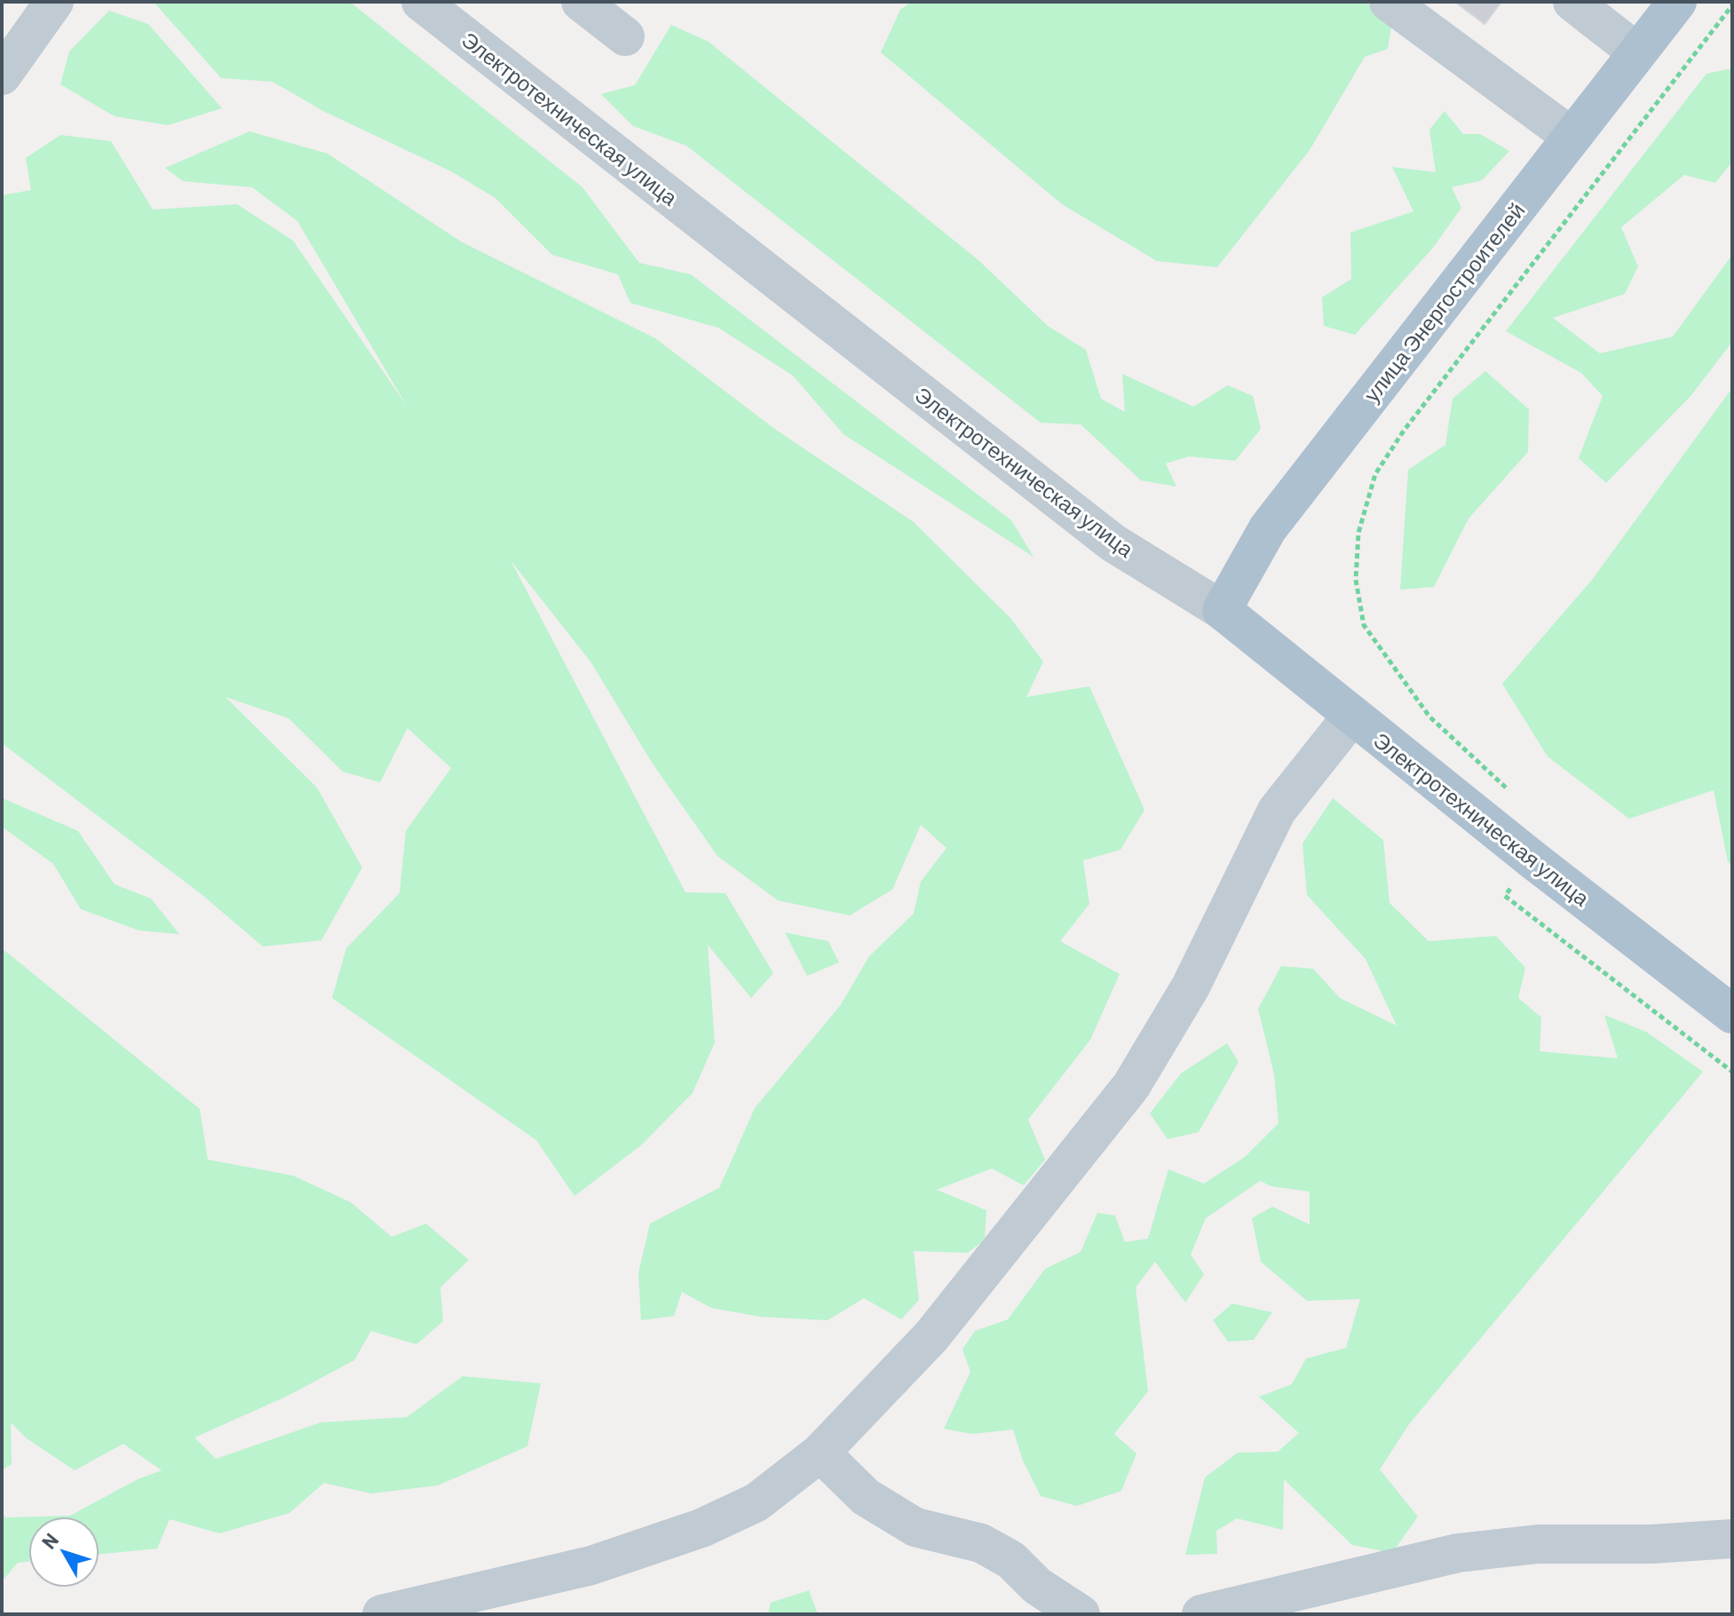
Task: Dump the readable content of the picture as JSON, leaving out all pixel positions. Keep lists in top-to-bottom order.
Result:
{
  "streets": {
    "main road": ["Электротехническая улица", "улица Энергостроителей"]
  },
  "crossings": [
    ["Электротехническая улица", "улица Энергостроителей"]
  ],
  "north": "top left"
}
